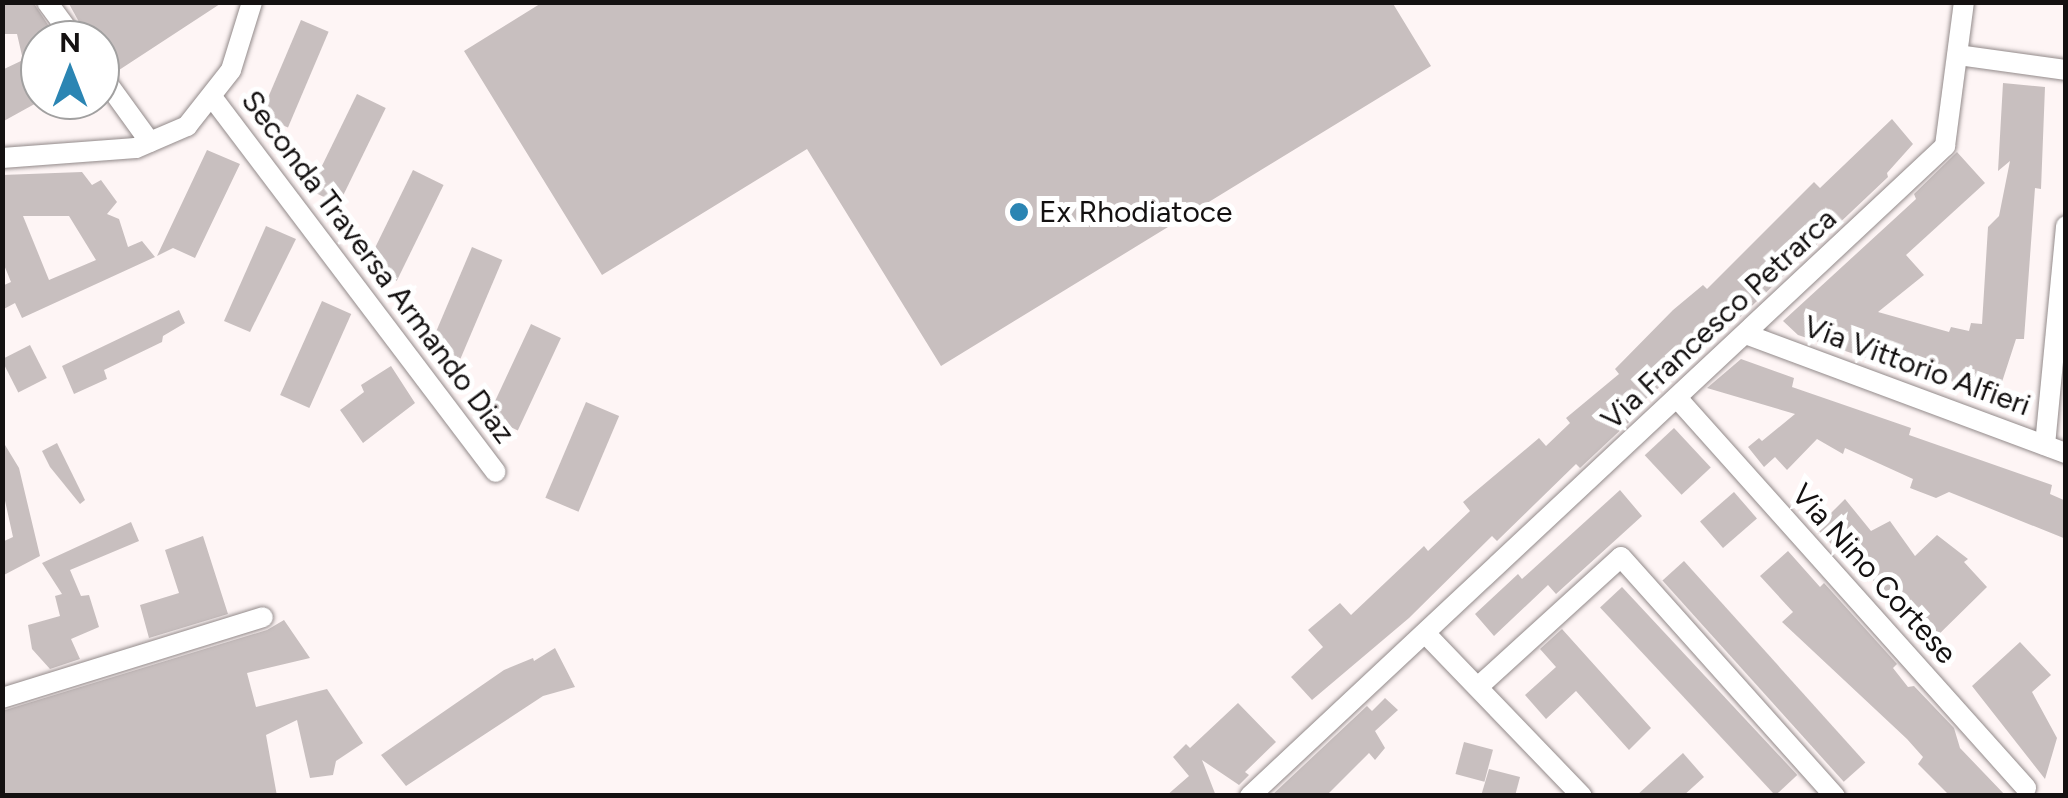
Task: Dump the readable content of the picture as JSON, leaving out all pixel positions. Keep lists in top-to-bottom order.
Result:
{
  "streets": {
    "street": [
      "Seconda Traversa Armando Diaz",
      "Via Francesco Petrarca",
      "Via Vittorio Alfieri",
      "Via Nino Cortese"
    ]
  },
  "crossings": [
    ["Via Francesco Petrarca", "Via Vittorio Alfieri"],
    ["Via Francesco Petrarca", "Via Nino Cortese"]
  ],
  "places": ["Ex Rhodiatoce"],
  "north": "top"
}
